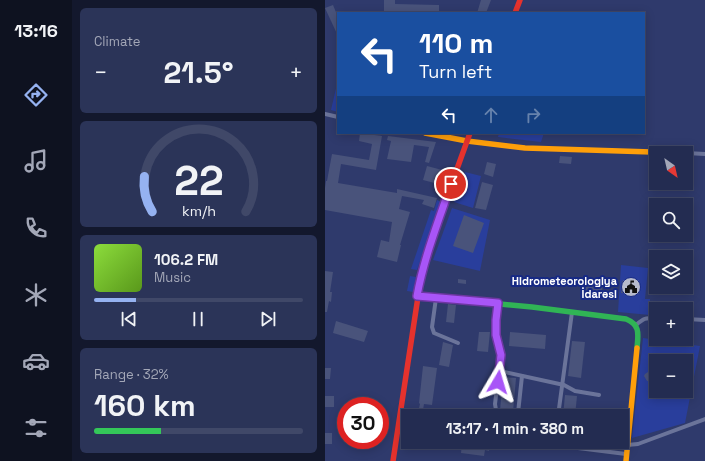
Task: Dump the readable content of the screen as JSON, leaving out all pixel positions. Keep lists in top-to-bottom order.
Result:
{
  "places": {
    "public building": ["Hidrometeorologiya İdarəsi"]
  },
  "north": "bottom right",
  "page": {
    "tabs": "13:16",
    "tile": [
      "Climate",
      ["Range · 32%", "160 km"]
    ],
    "turn": ["110 m", "Turn left"],
    "heat": ["−", "21.5°", "+"],
    "map_buttons": ["+", "−"],
    "song": ["106.2 FM", "Music"],
    "limit": "30",
    "trip": "13:17 · 1 min · 380 m",
    "gauge": ["22", "km/h"]
  }
}
